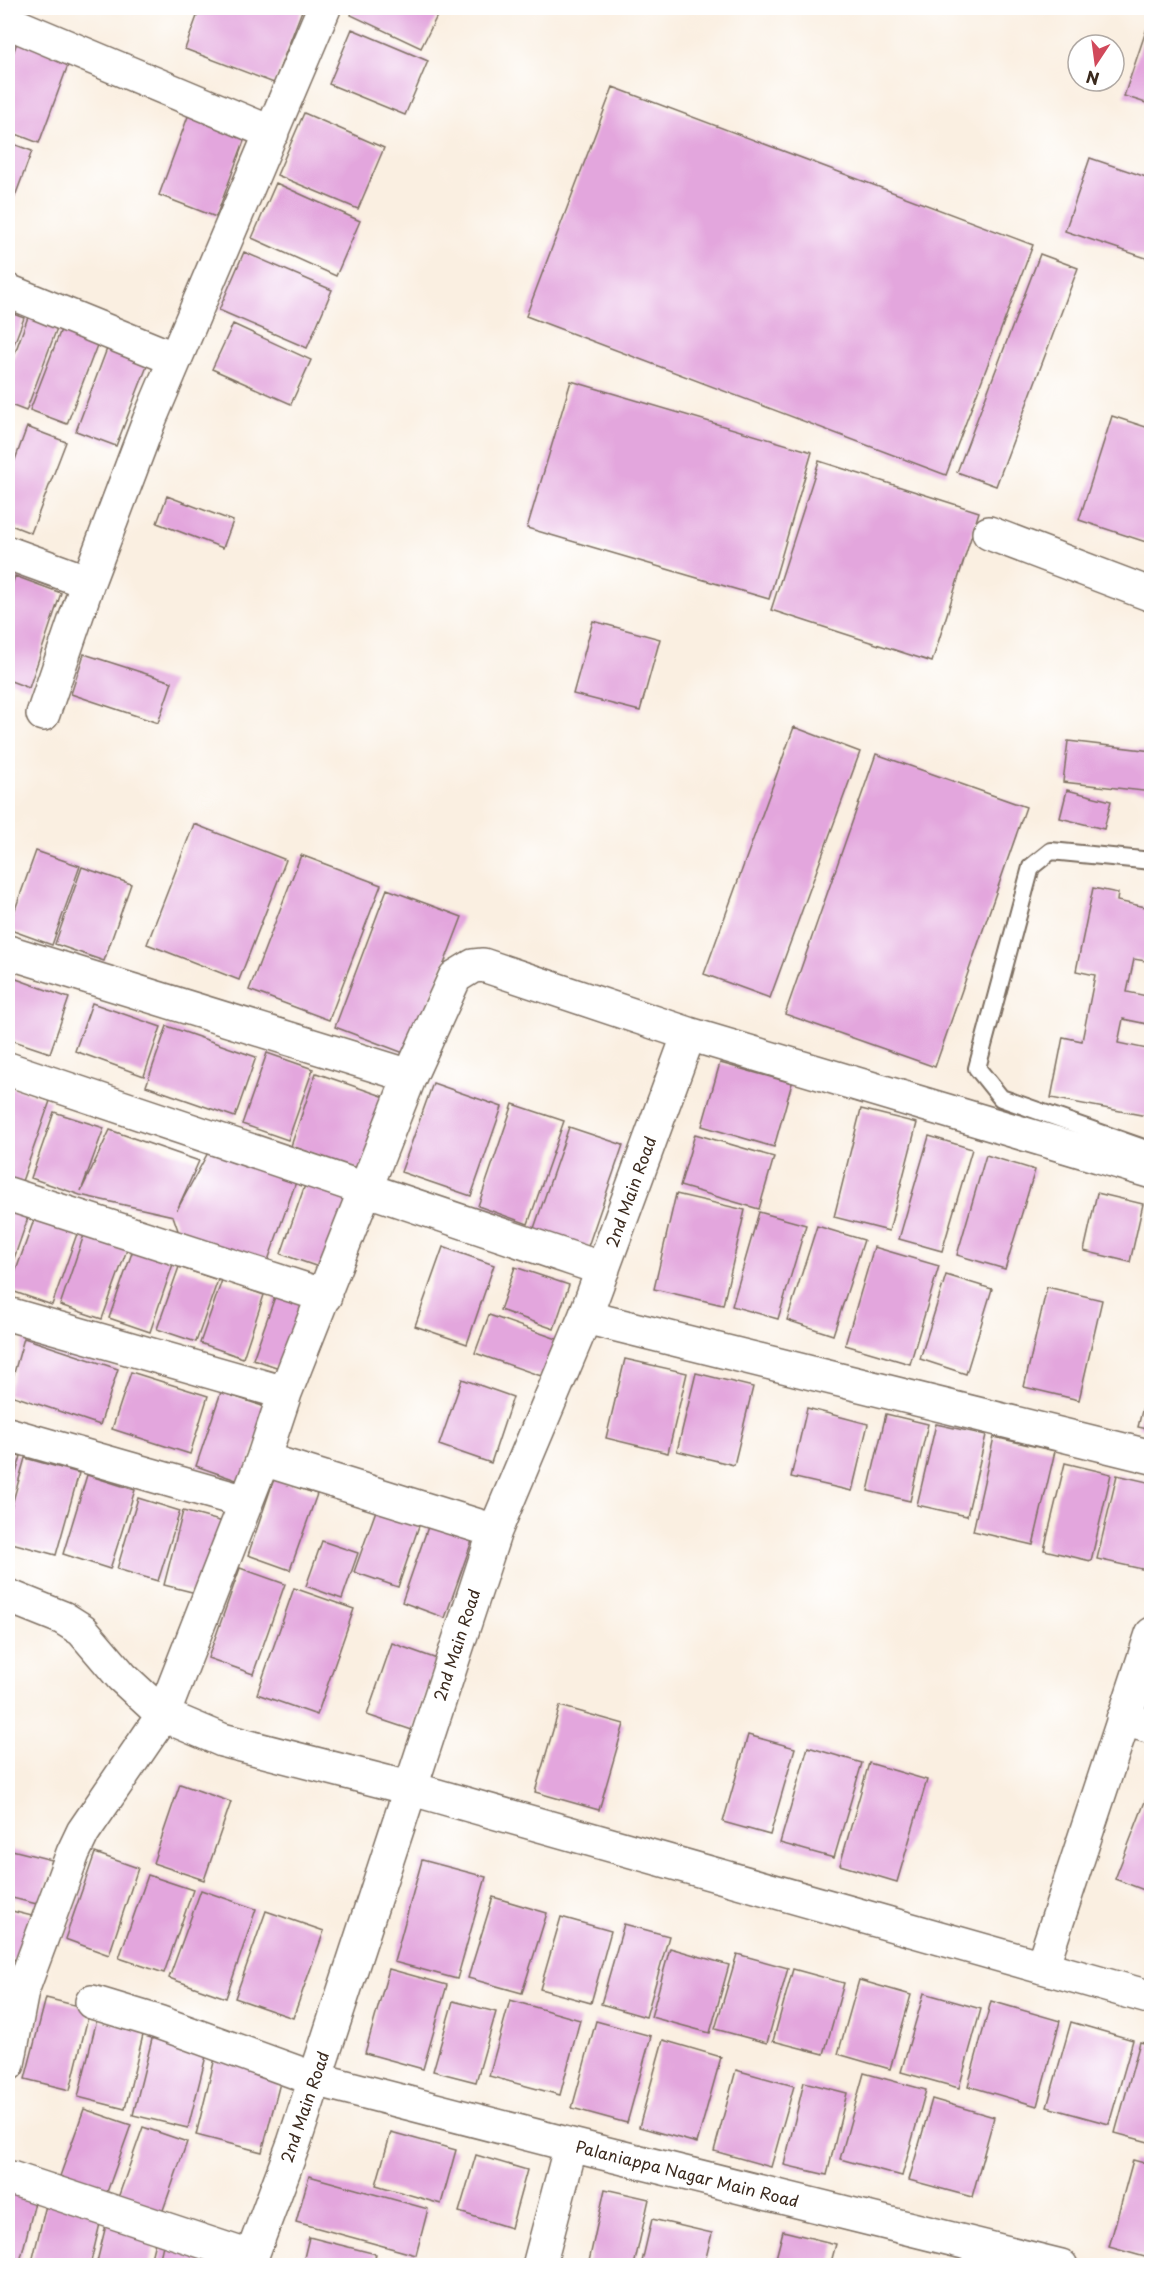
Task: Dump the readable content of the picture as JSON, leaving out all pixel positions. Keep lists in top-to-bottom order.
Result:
{
  "streets": {
    "street": ["2nd Main Road", "Palaniappa Nagar Main Road"]
  },
  "crossings": [
    ["2nd Main Road", "Palaniappa Nagar Main Road"]
  ],
  "north": "bottom"
}
